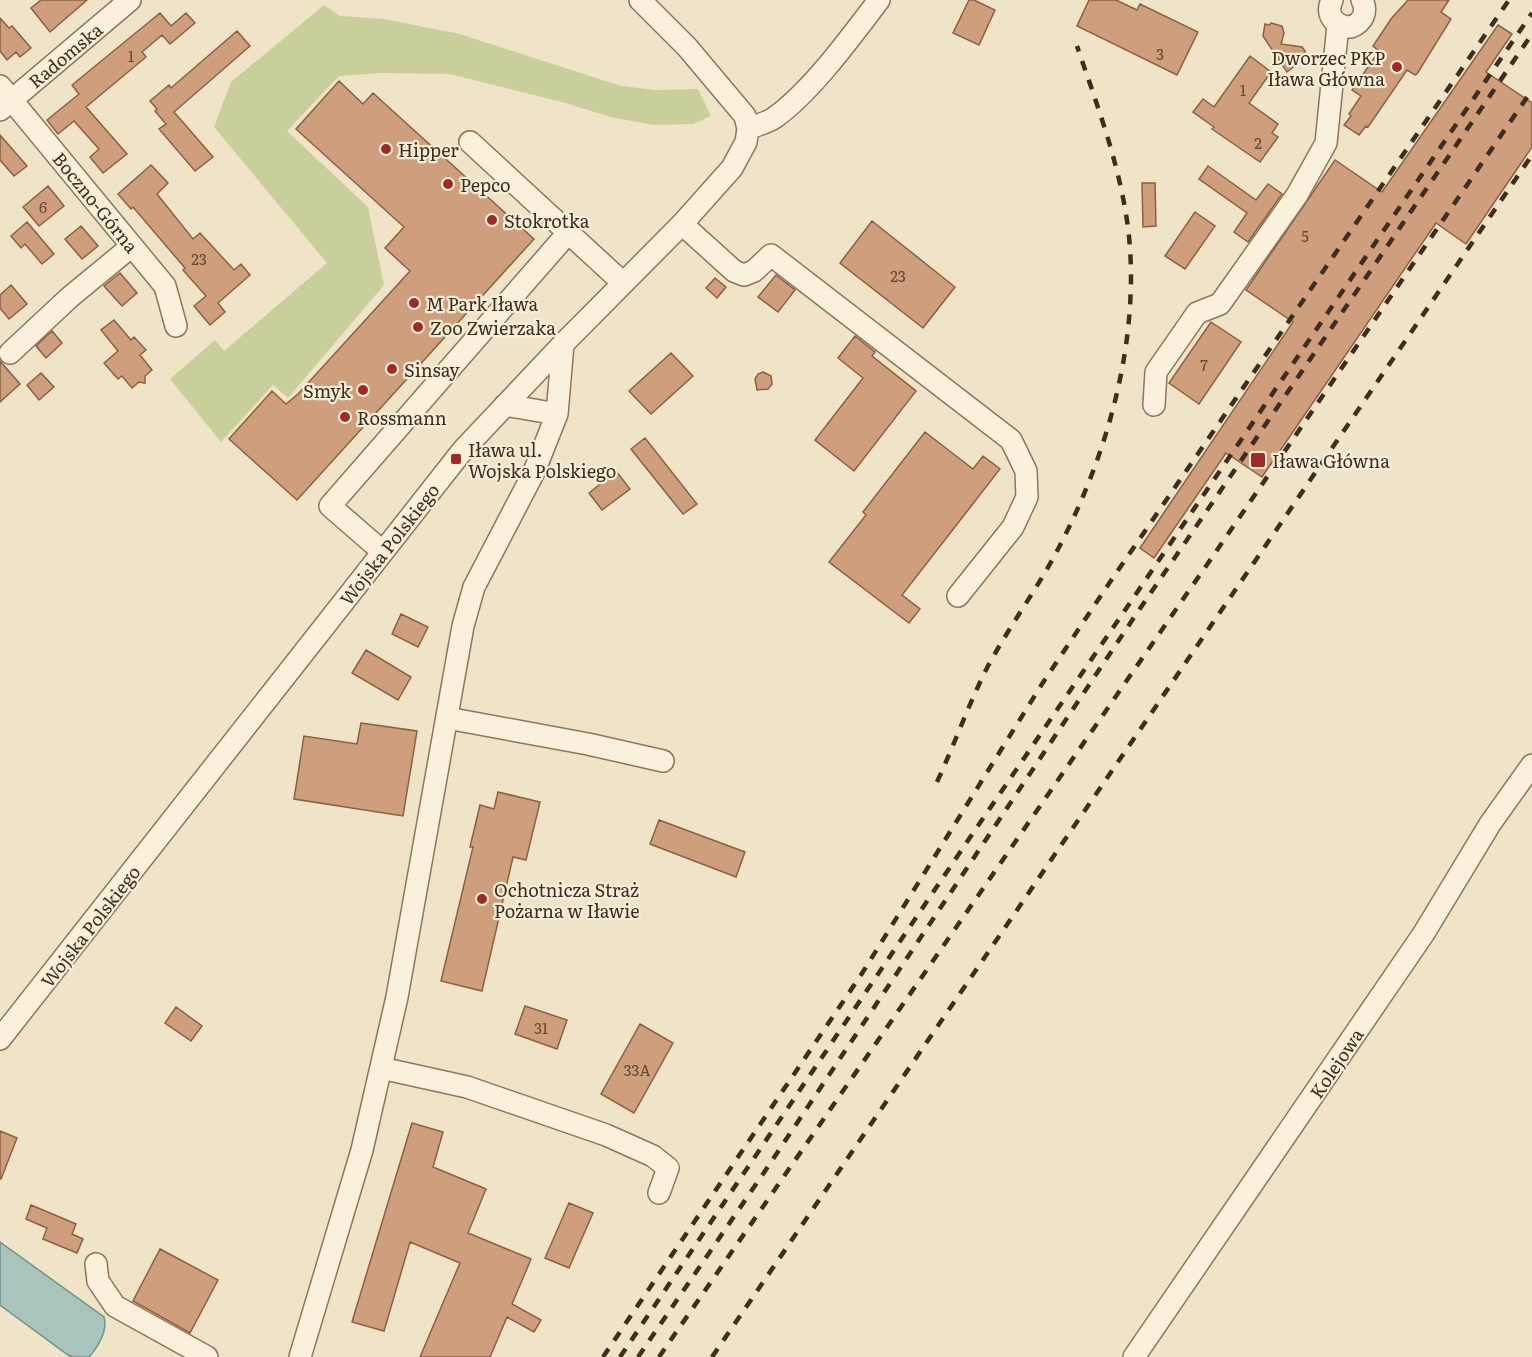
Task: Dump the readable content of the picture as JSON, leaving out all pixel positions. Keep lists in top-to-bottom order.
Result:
{
  "streets": {
    "street": [
      "Radomska",
      "Boczno-Górna",
      "Wojska Polskiego",
      "Kolejowa"
    ]
  },
  "crossings": [
    ["Radomska", "Boczno-Górna"]
  ],
  "places": {
    "other": [
      "Dworzec PKP Iława Główna",
      "Hipper",
      "Pepco",
      "Stokrotka",
      "M Park Iława",
      "Zoo Zwierzaka",
      "Sinsay",
      "Smyk",
      "Rossmann",
      "Ochotnicza Straż Pożarna w Iławie"
    ],
    "transit": ["Iława ul. Wojska Polskiego", "Iława Główna"]
  },
  "house_numbers": [
    "3",
    "1",
    "1",
    "2",
    "6",
    "5",
    "23",
    "23",
    "7",
    "31",
    "33A"
  ]
}
